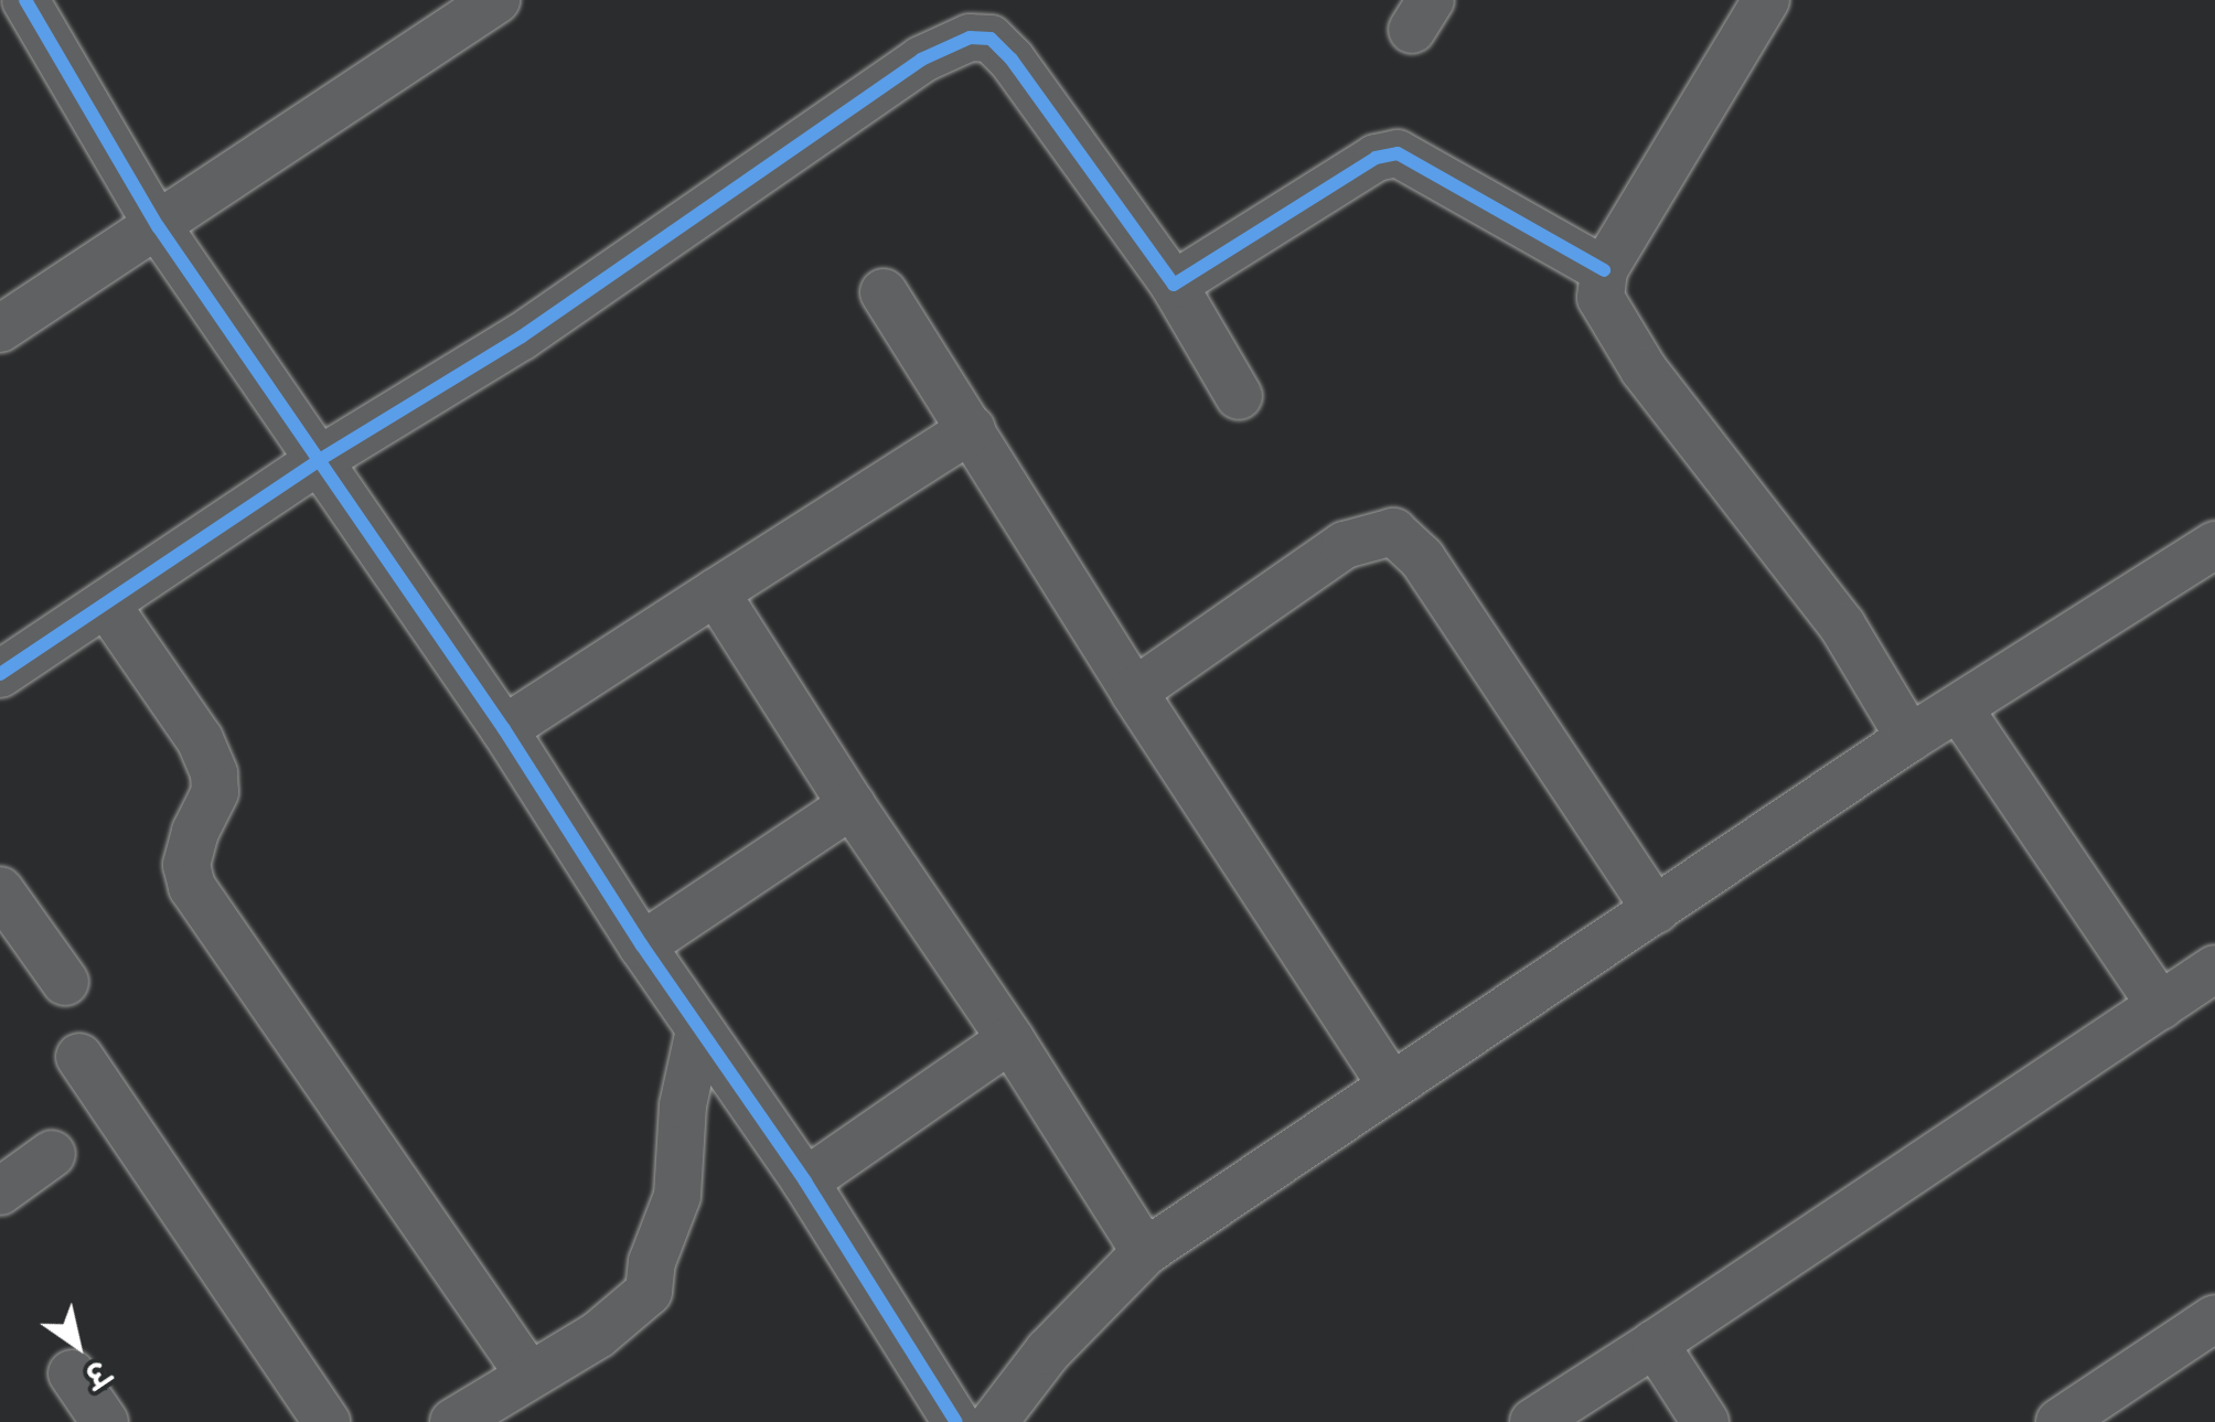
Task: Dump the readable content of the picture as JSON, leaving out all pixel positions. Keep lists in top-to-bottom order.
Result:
{
  "north": "bottom right"
}
